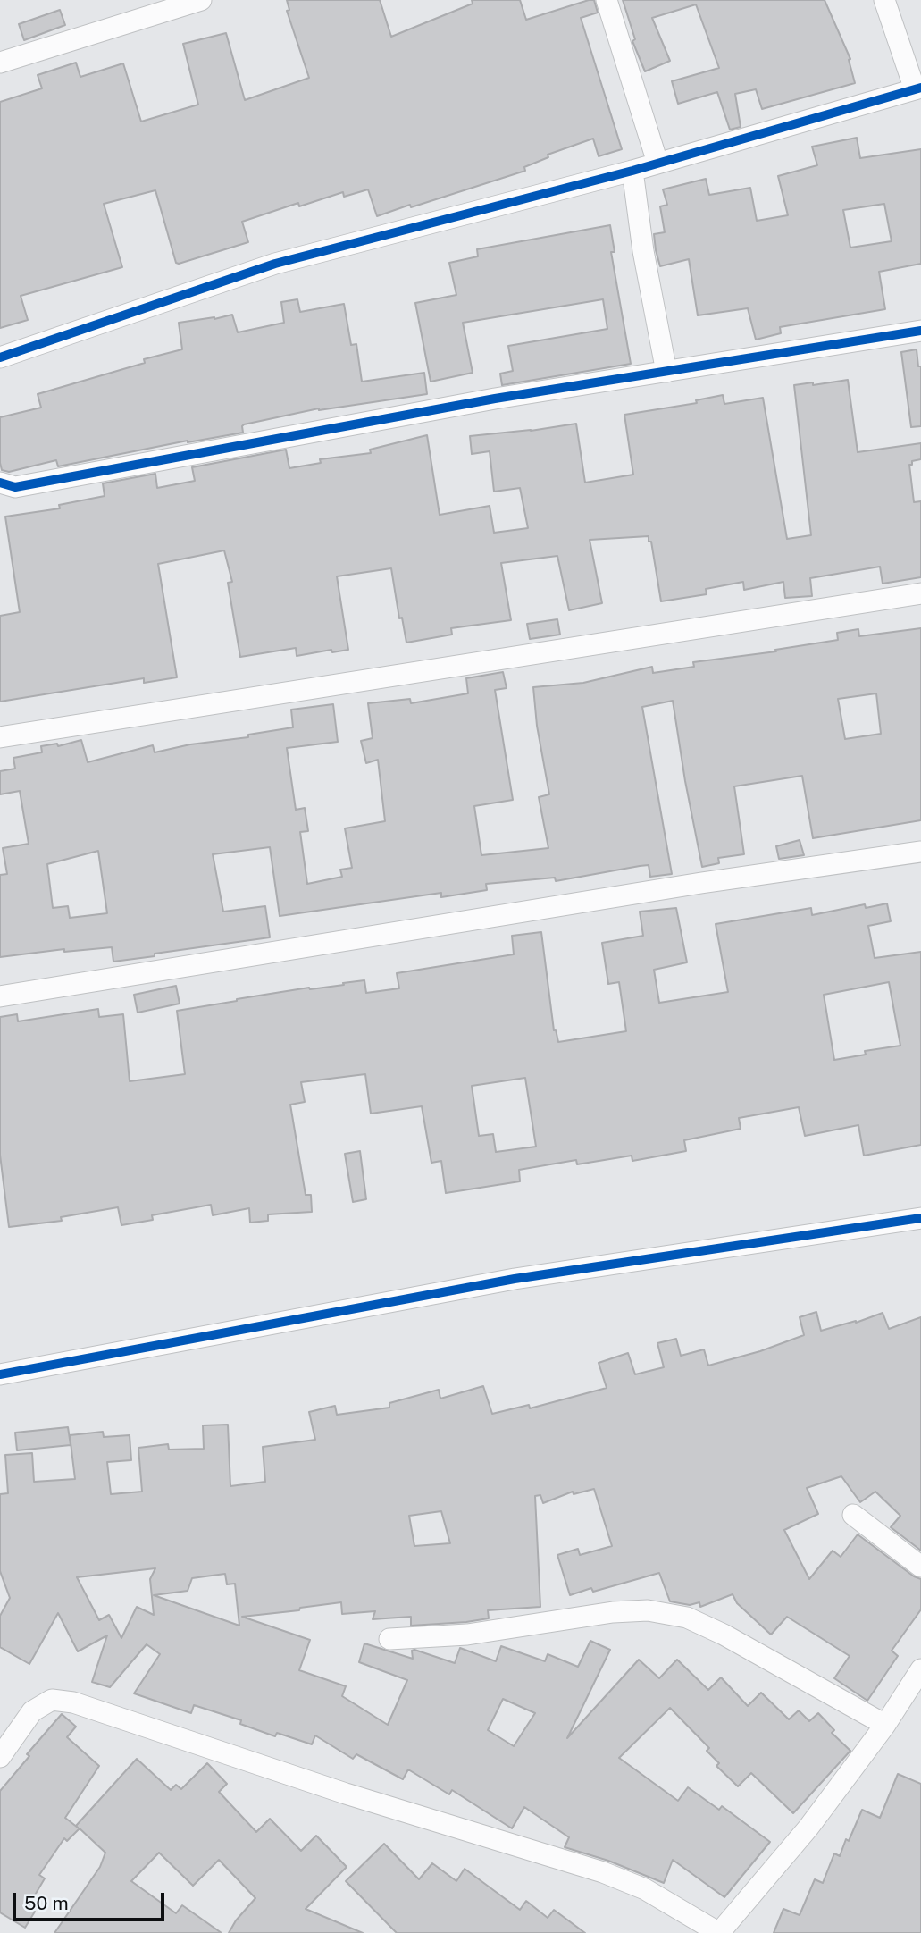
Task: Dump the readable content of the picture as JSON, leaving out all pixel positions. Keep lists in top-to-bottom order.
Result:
{
  "scale_bar": "50 m"
}
